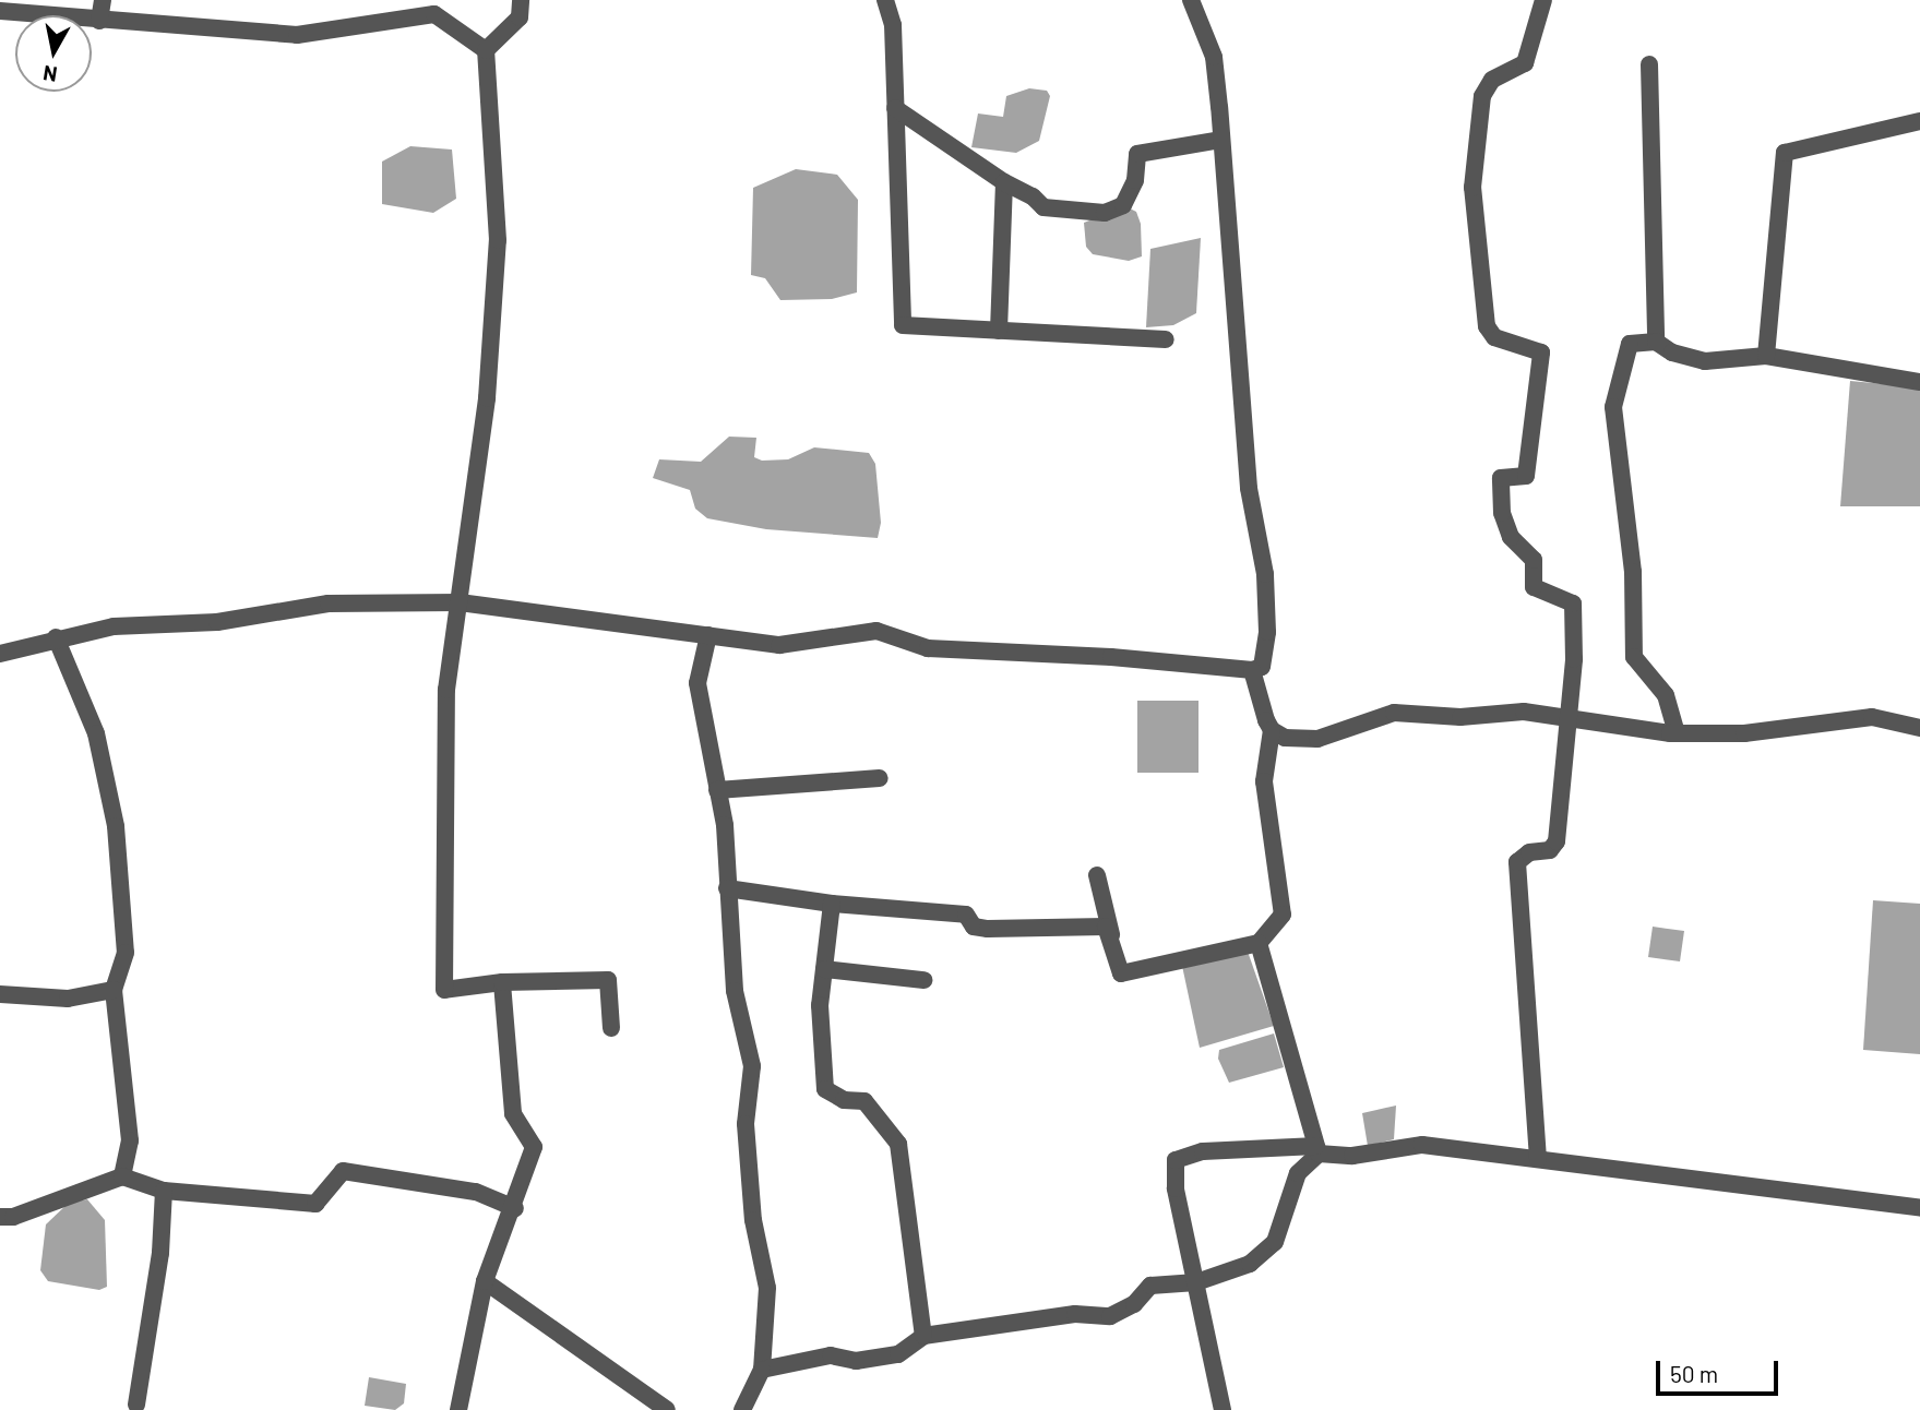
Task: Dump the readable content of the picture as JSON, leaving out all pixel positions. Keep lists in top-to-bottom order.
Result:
{
  "scale_bar": "50 m",
  "north": "bottom"
}
